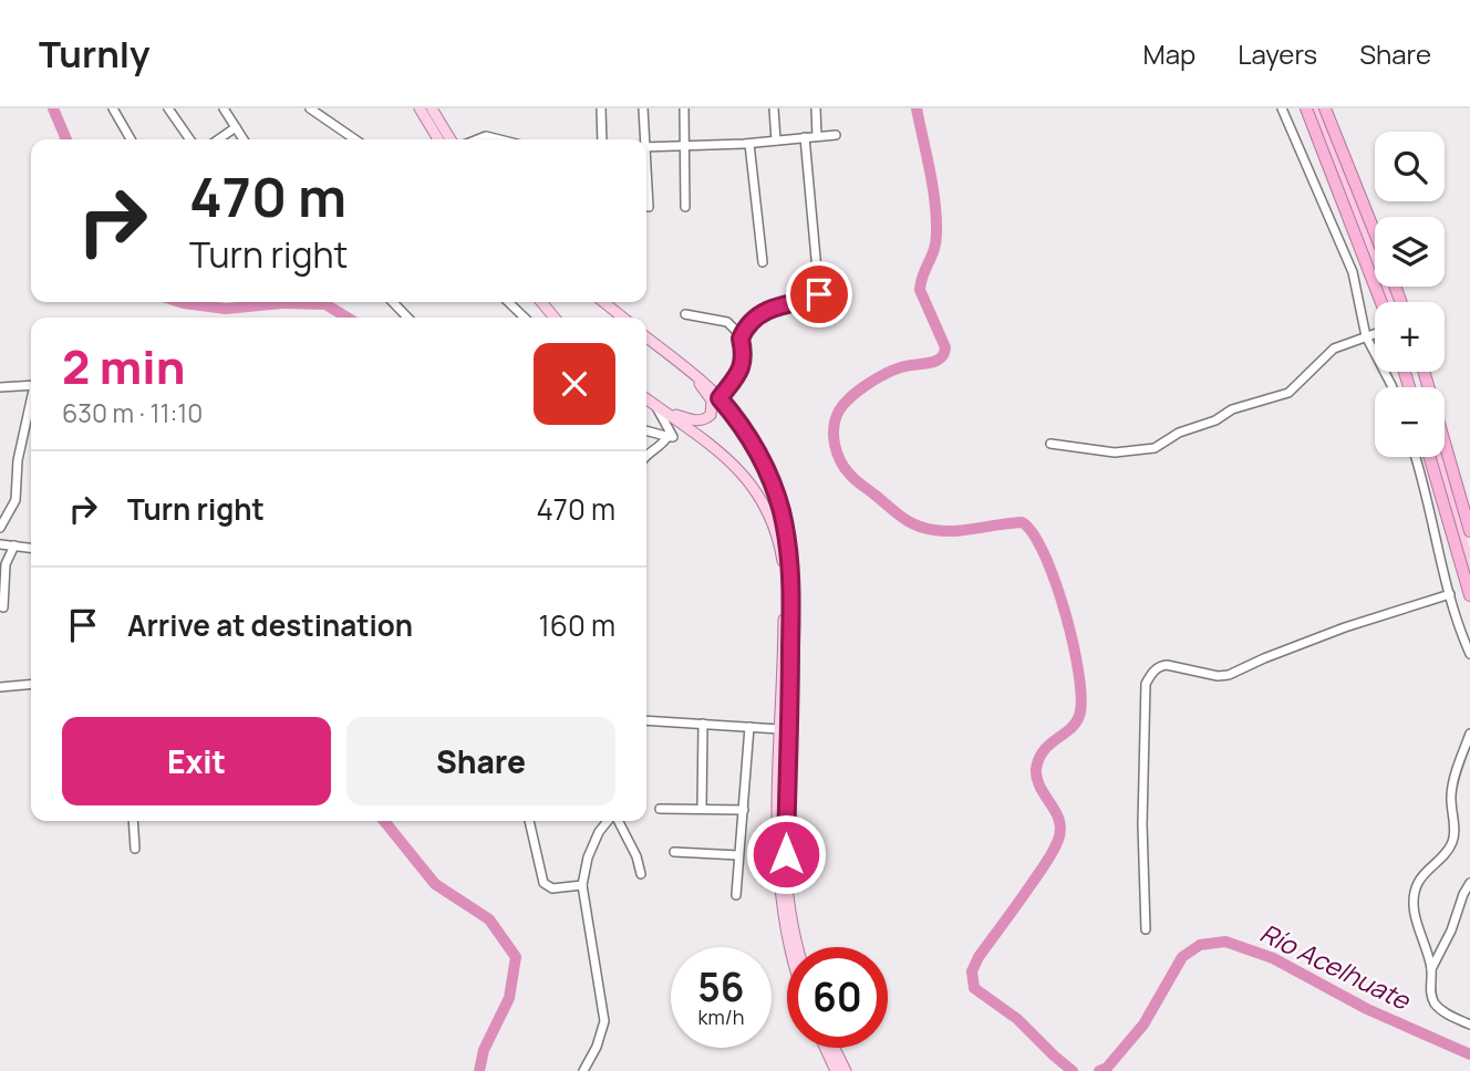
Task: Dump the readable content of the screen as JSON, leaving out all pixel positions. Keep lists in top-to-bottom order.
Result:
{
  "water": ["Río Acelhuate"],
  "page": {
    "header": "Turnly",
    "nav": ["Map", "Layers", "Share"],
    "map_buttons": ["+", "−"],
    "turn": ["470 m", "Turn right"],
    "heading": ["2 min", "630 m · 11:10"],
    "list": [
      {
        "name": "Turn right",
        "value": "470 m"
      },
      {
        "name": "Arrive at destination",
        "value": "160 m"
      }
    ],
    "buttons": ["Exit", "Share"],
    "speed": "56 km/h",
    "limit": "60"
  }
}
